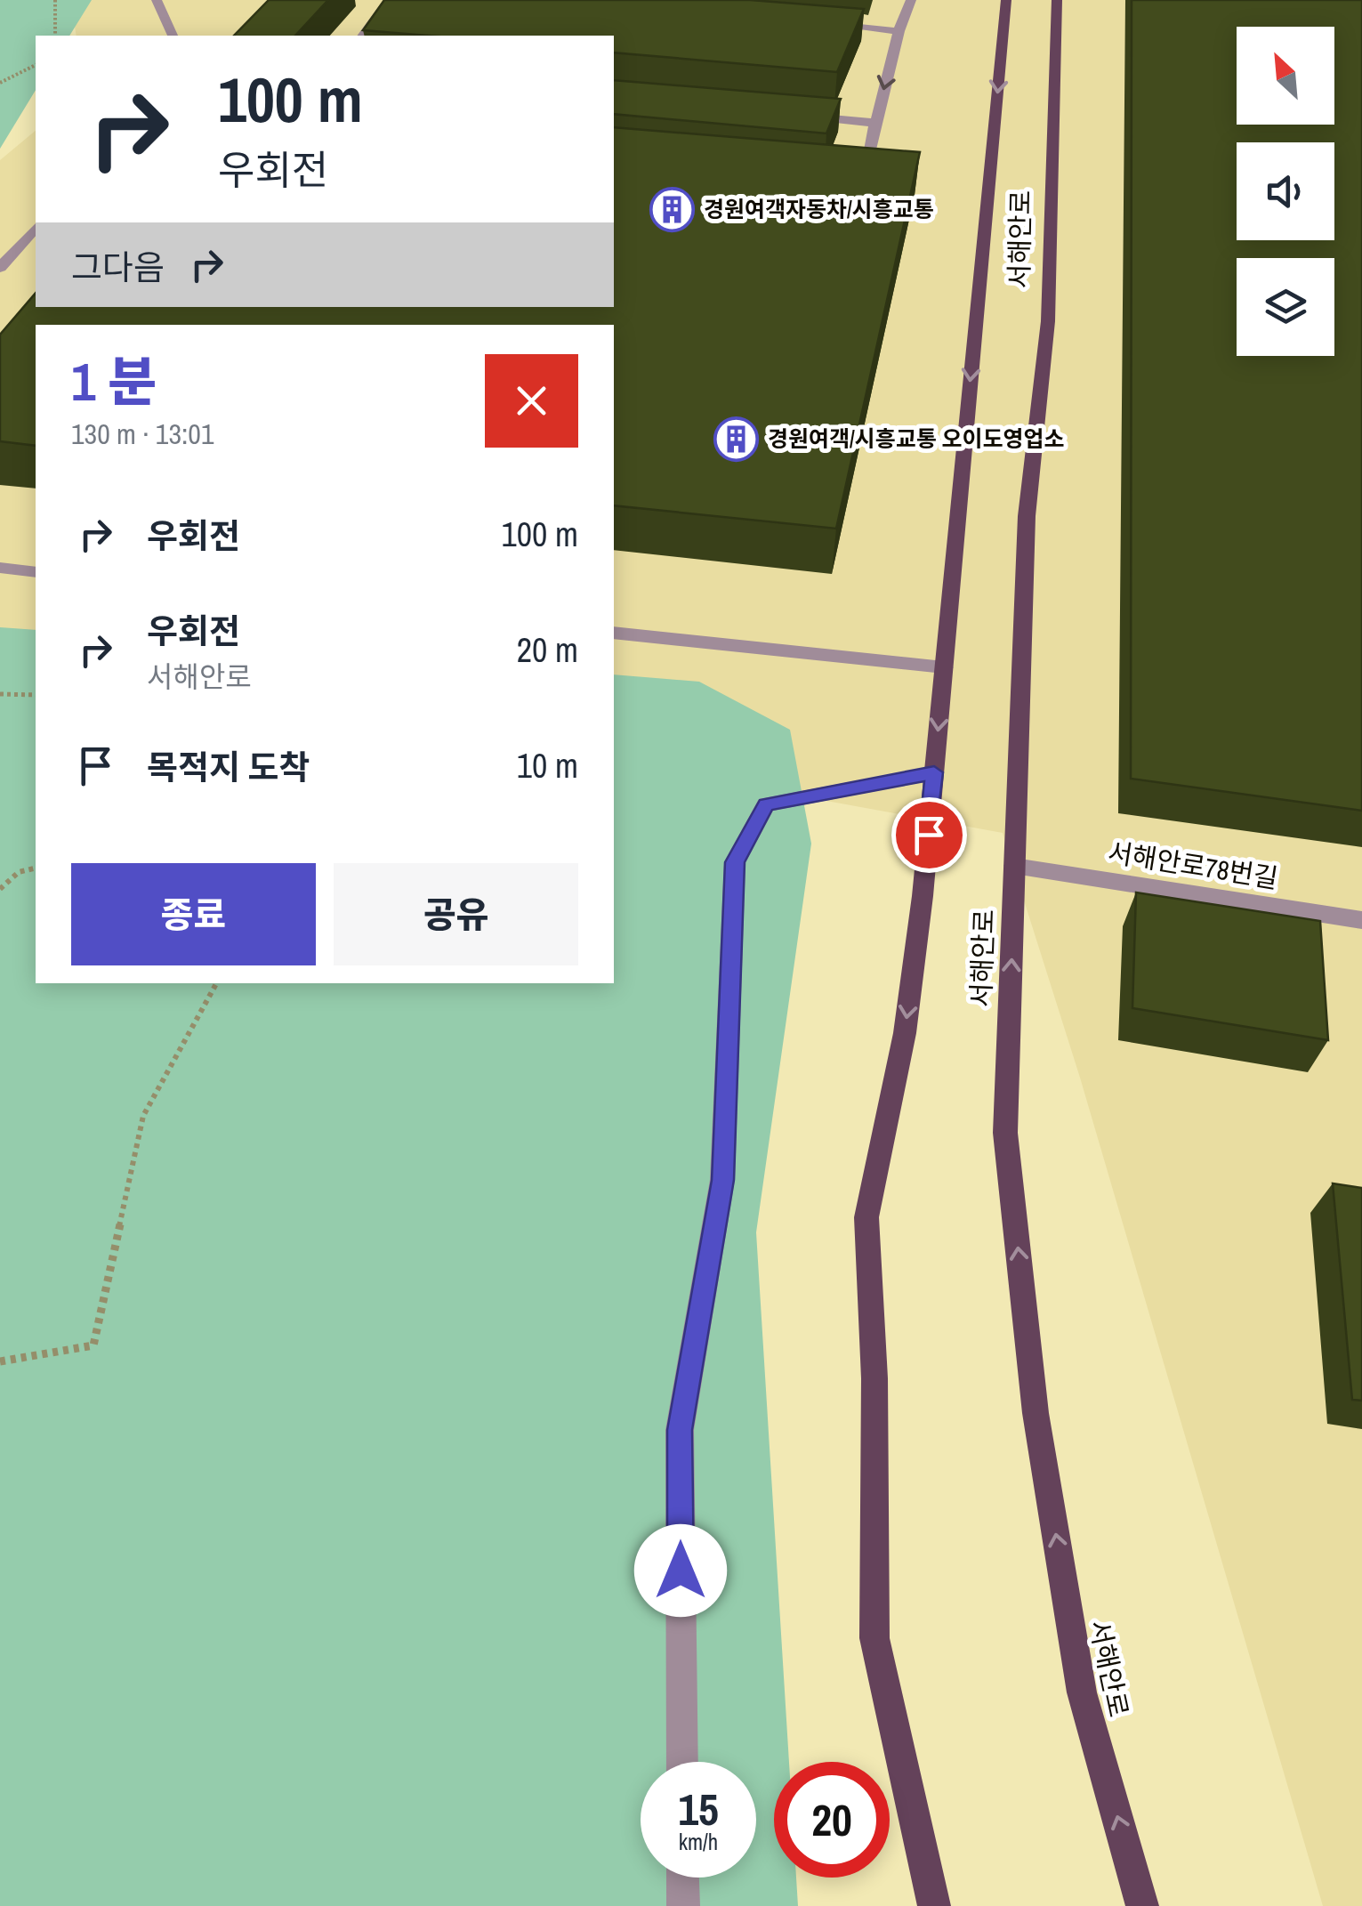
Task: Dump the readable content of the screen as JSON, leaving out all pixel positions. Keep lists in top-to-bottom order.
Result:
{
  "streets": {
    "main road": ["서해안로"],
    "street": ["서해안로78번길"]
  },
  "crossings": [
    ["서해안로", "서해안로78번길"]
  ],
  "places": {
    "building": ["경원여객자동차/시흥교통", "경원여객/시흥교통 오이도영업소"]
  },
  "north": "top left",
  "page": {
    "turn": ["100 m", "우회전"],
    "then": "그다음",
    "heading": ["1 분", "130 m · 13:01"],
    "list": [
      {
        "name": "우회전",
        "value": "100 m"
      },
      {
        "name": "우회전",
        "note": "서해안로",
        "value": "20 m"
      },
      {
        "name": "목적지 도착",
        "value": "10 m"
      }
    ],
    "buttons": ["종료", "공유"],
    "speed": "15 km/h",
    "limit": "20"
  }
}
